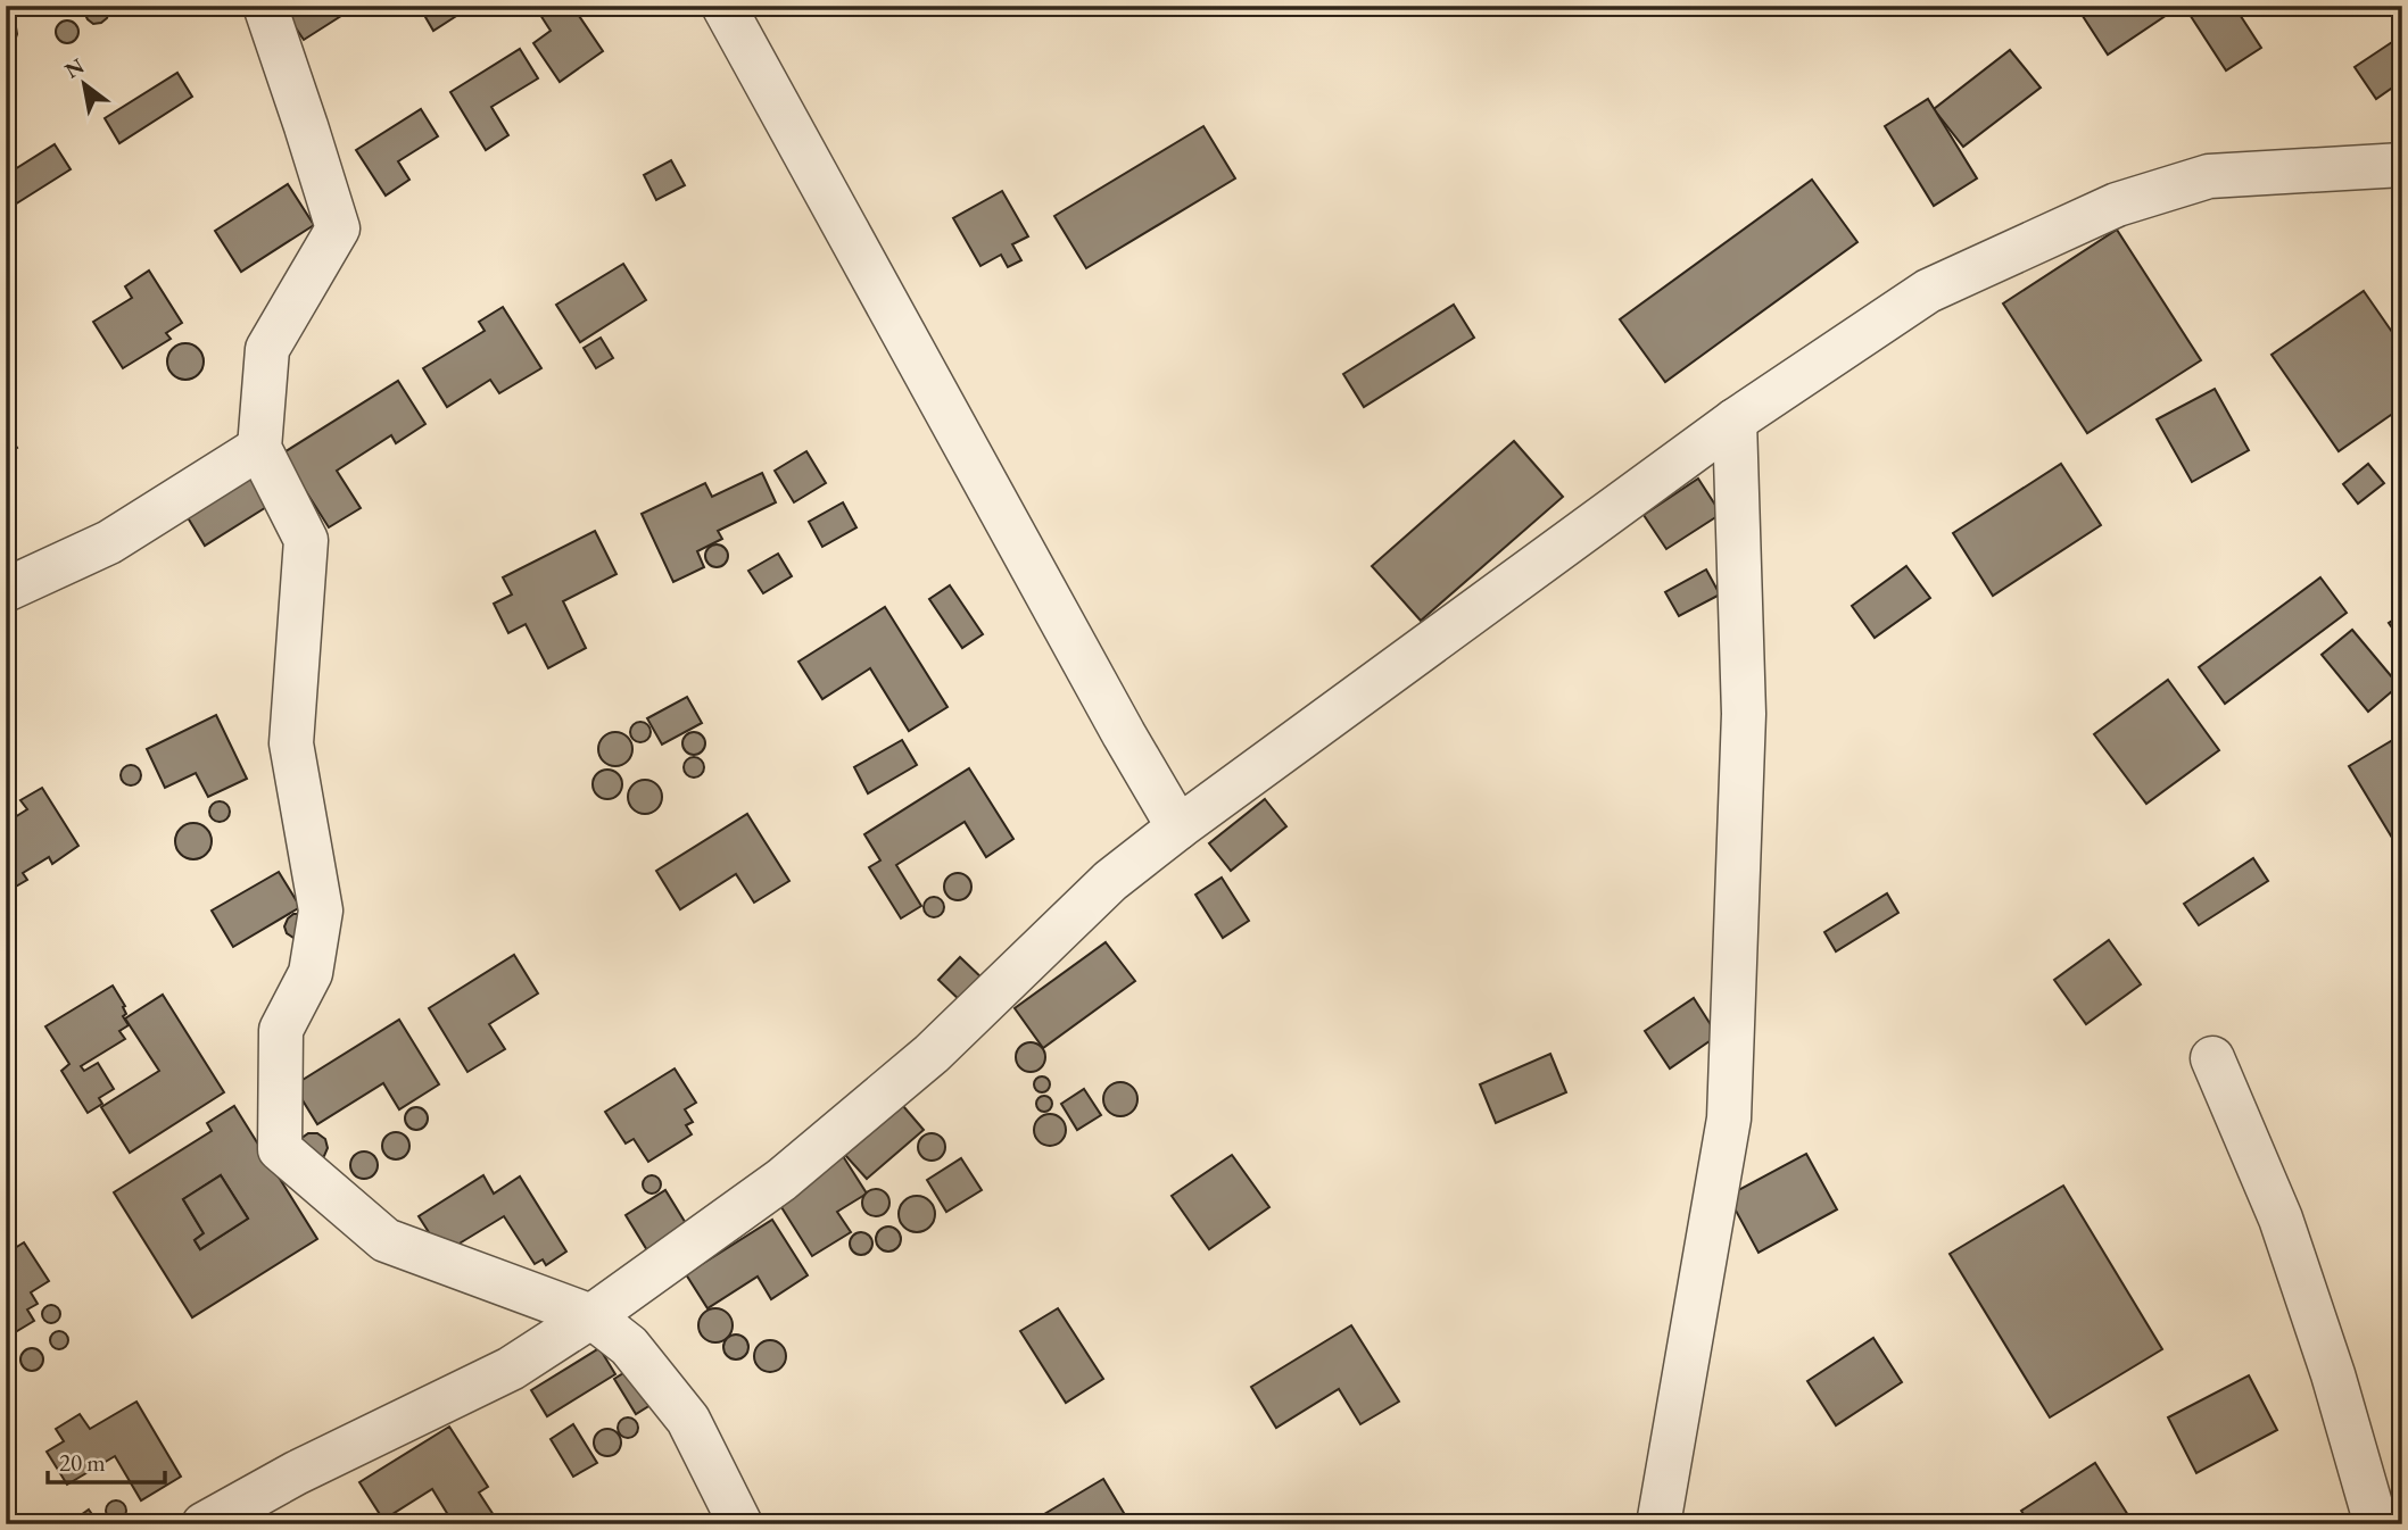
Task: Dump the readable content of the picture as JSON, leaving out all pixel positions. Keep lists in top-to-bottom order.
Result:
{
  "scale_bar": "20 m",
  "north": "top left"
}
